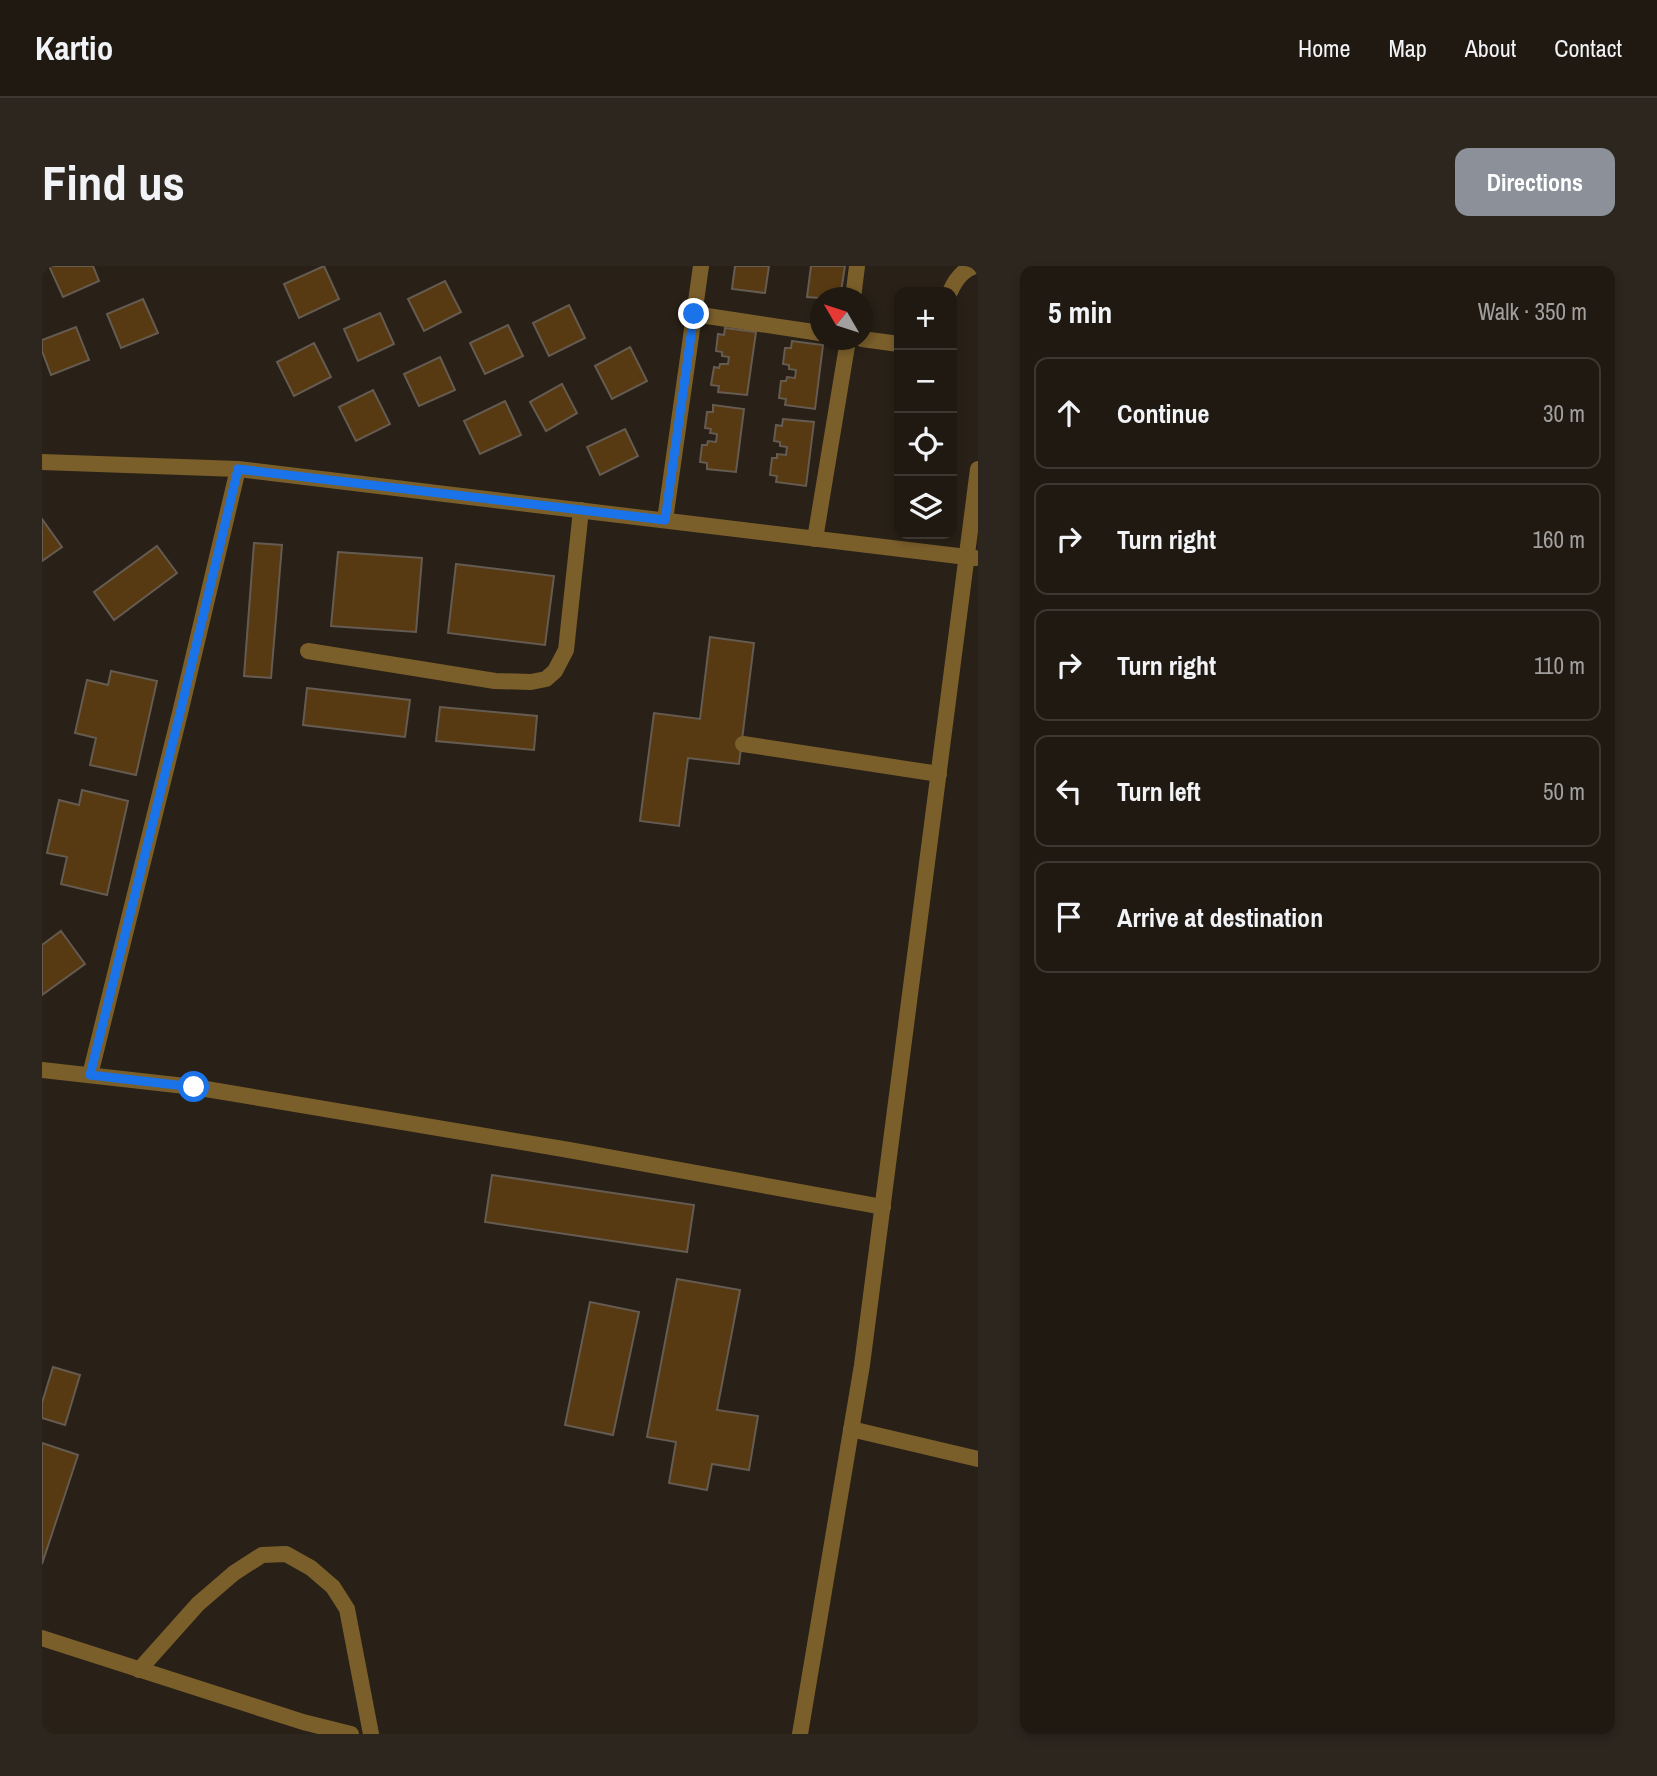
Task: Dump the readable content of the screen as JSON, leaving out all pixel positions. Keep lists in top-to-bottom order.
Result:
{
  "north": "top left",
  "page": {
    "header": "Kartio",
    "nav": [
      "Home",
      "Map",
      "About",
      "Contact"
    ],
    "buttons": "Directions",
    "title": "Find us",
    "heading": ["5 min", "Walk · 350 m"],
    "map_buttons": ["+", "−"],
    "list": [
      ["Continue", "30 m"],
      ["Turn right", "160 m"],
      ["Turn right", "110 m"],
      ["Turn left", "50 m"],
      "Arrive at destination"
    ]
  }
}
